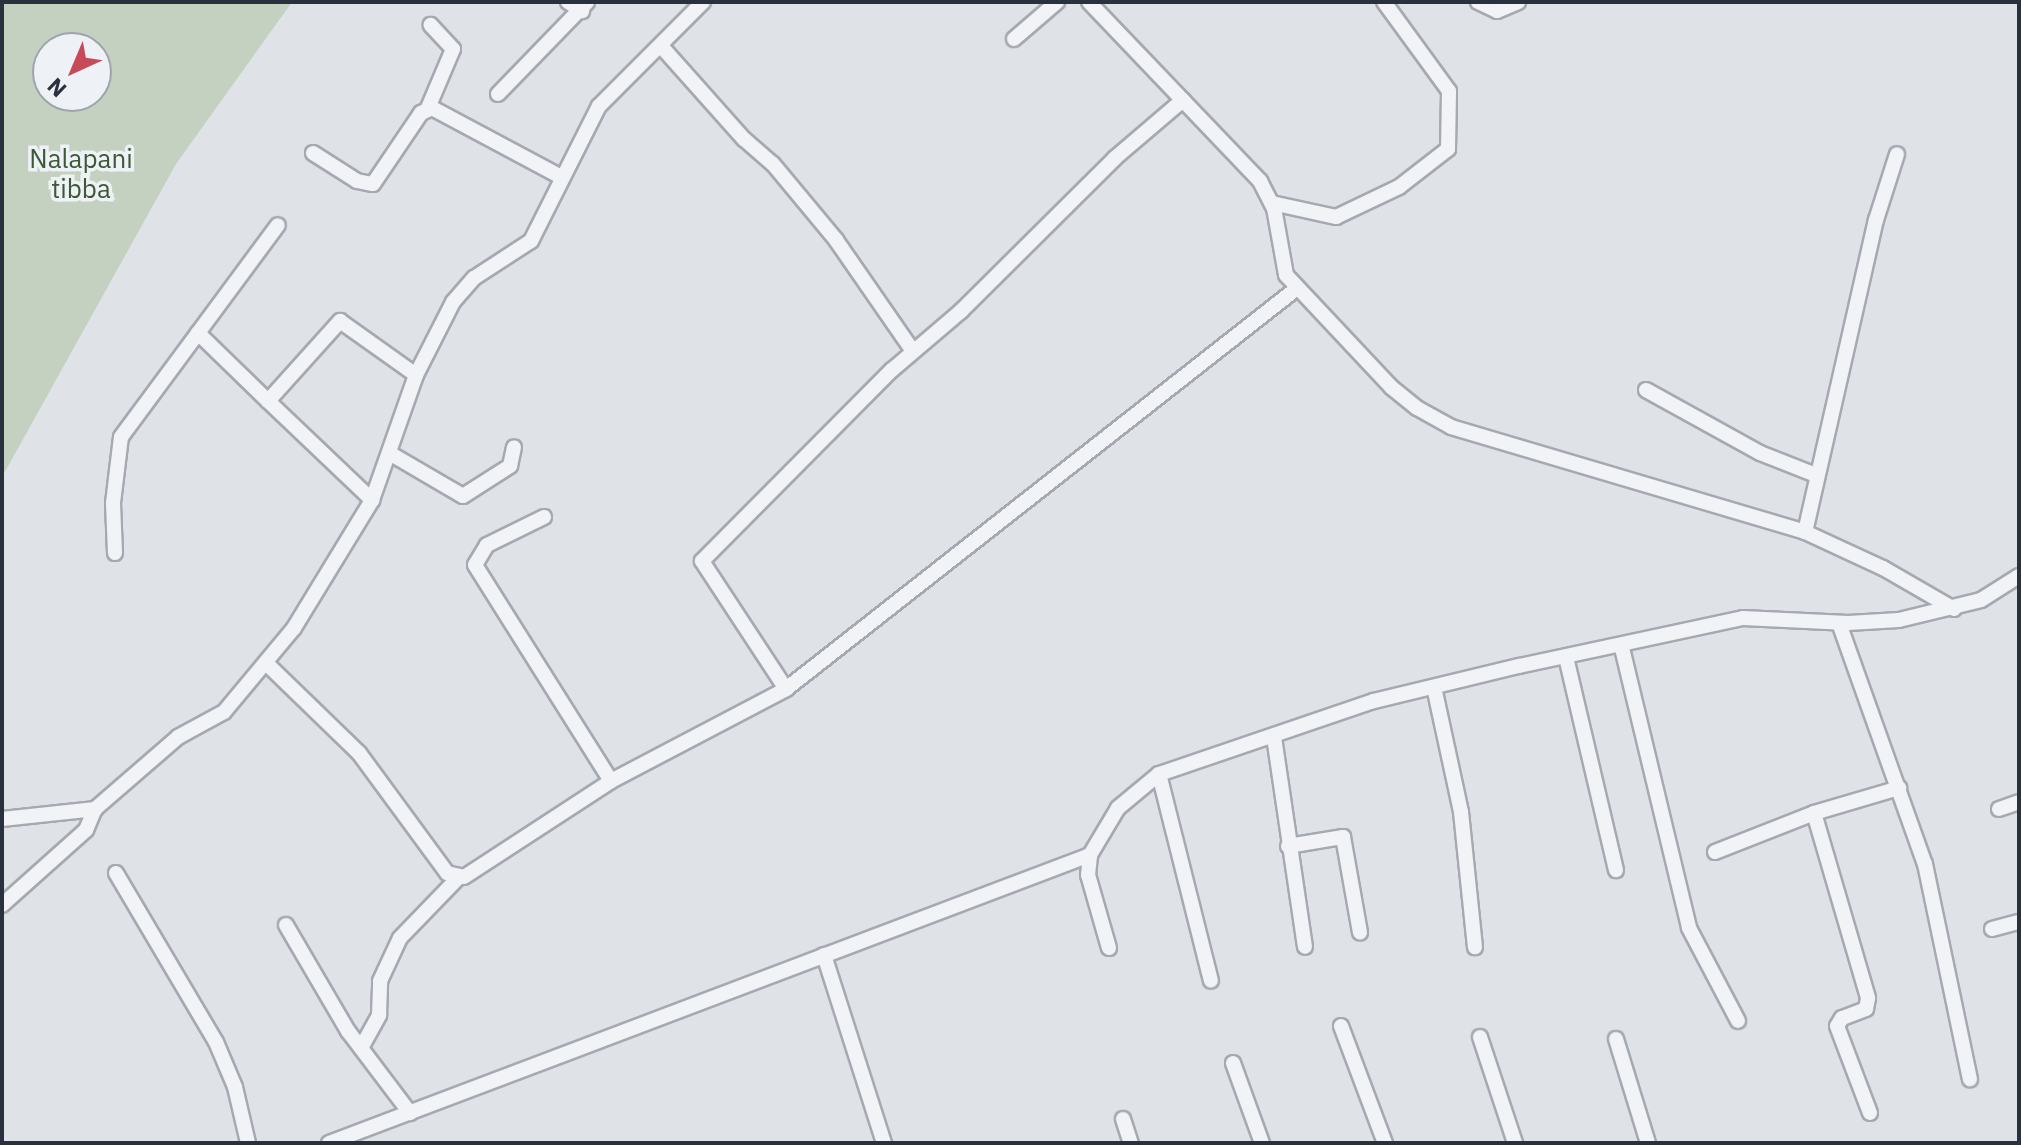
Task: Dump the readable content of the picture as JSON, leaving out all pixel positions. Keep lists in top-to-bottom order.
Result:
{
  "parks": ["Nalapani tibba"],
  "north": "bottom left"
}
